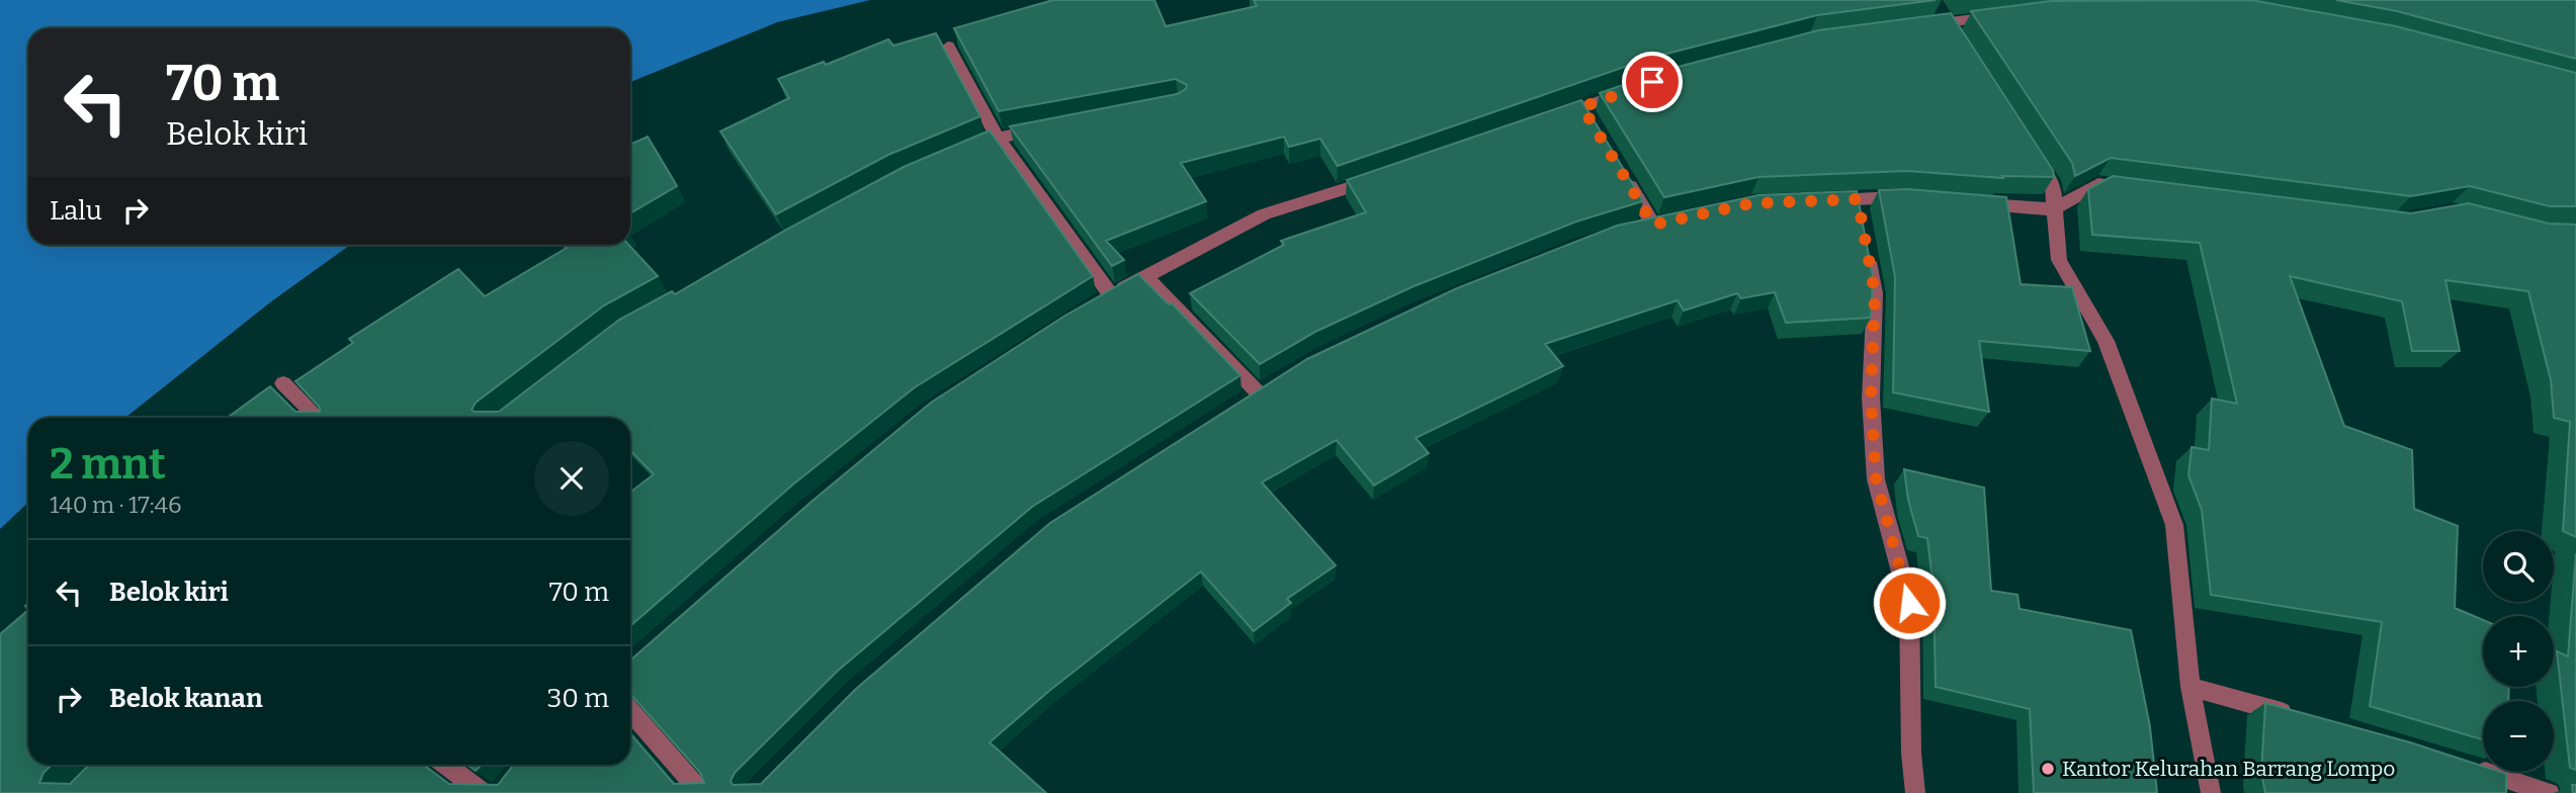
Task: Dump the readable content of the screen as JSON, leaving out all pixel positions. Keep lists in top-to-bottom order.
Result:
{
  "places": ["Kantor Kelurahan Barrang Lompo"],
  "page": {
    "turn": ["70 m", "Belok kiri"],
    "then": "Lalu",
    "heading": ["2 mnt", "140 m · 17:46"],
    "map_buttons": ["+", "−"],
    "list": [
      {
        "name": "Belok kiri",
        "value": "70 m"
      },
      {
        "name": "Belok kanan",
        "value": "30 m"
      }
    ]
  }
}
